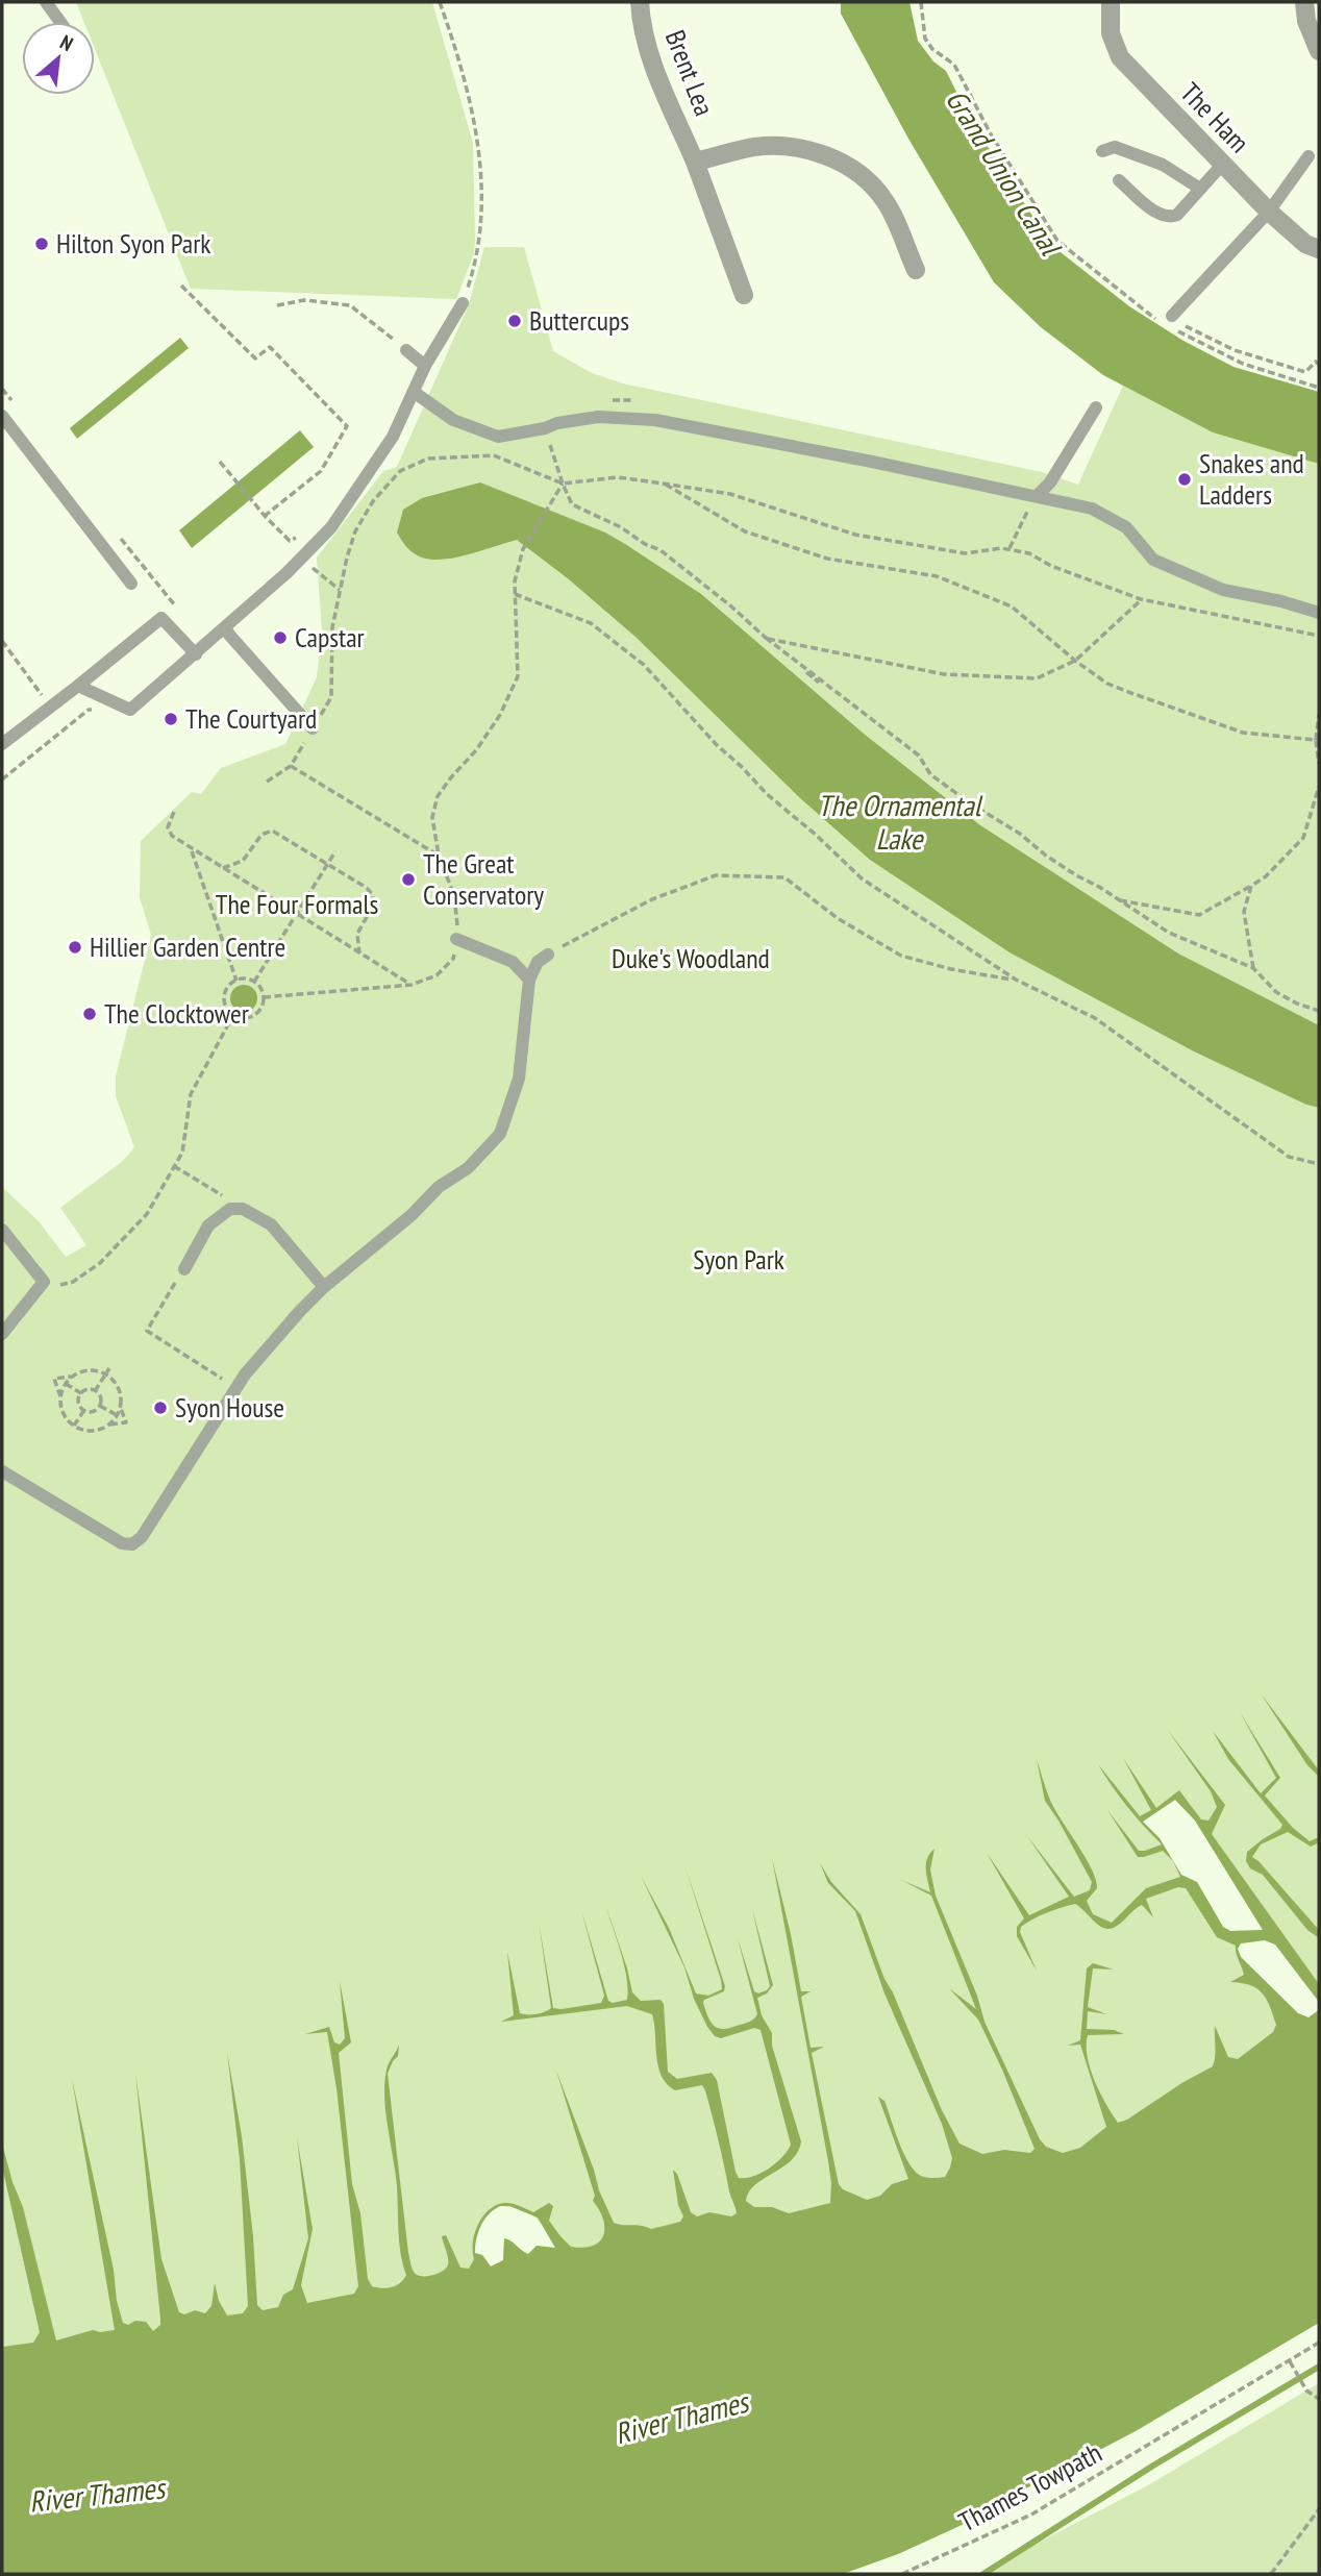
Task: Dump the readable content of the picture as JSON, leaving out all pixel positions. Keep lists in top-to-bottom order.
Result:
{
  "streets": {
    "street": ["Brent Lea", "The Ham"],
    "path": ["Thames Towpath"]
  },
  "water": ["Grand Union Canal", "The Ornamental Lake", "River Thames"],
  "parks": ["The Four Formals", "Duke's Woodland", "Syon Park"],
  "places": [
    "Hilton Syon Park",
    "Buttercups",
    "Snakes and Ladders",
    "Capstar",
    "The Courtyard",
    "The Great Conservatory",
    "Hillier Garden Centre",
    "The Clocktower",
    "Syon House"
  ],
  "north": "top right"
}
